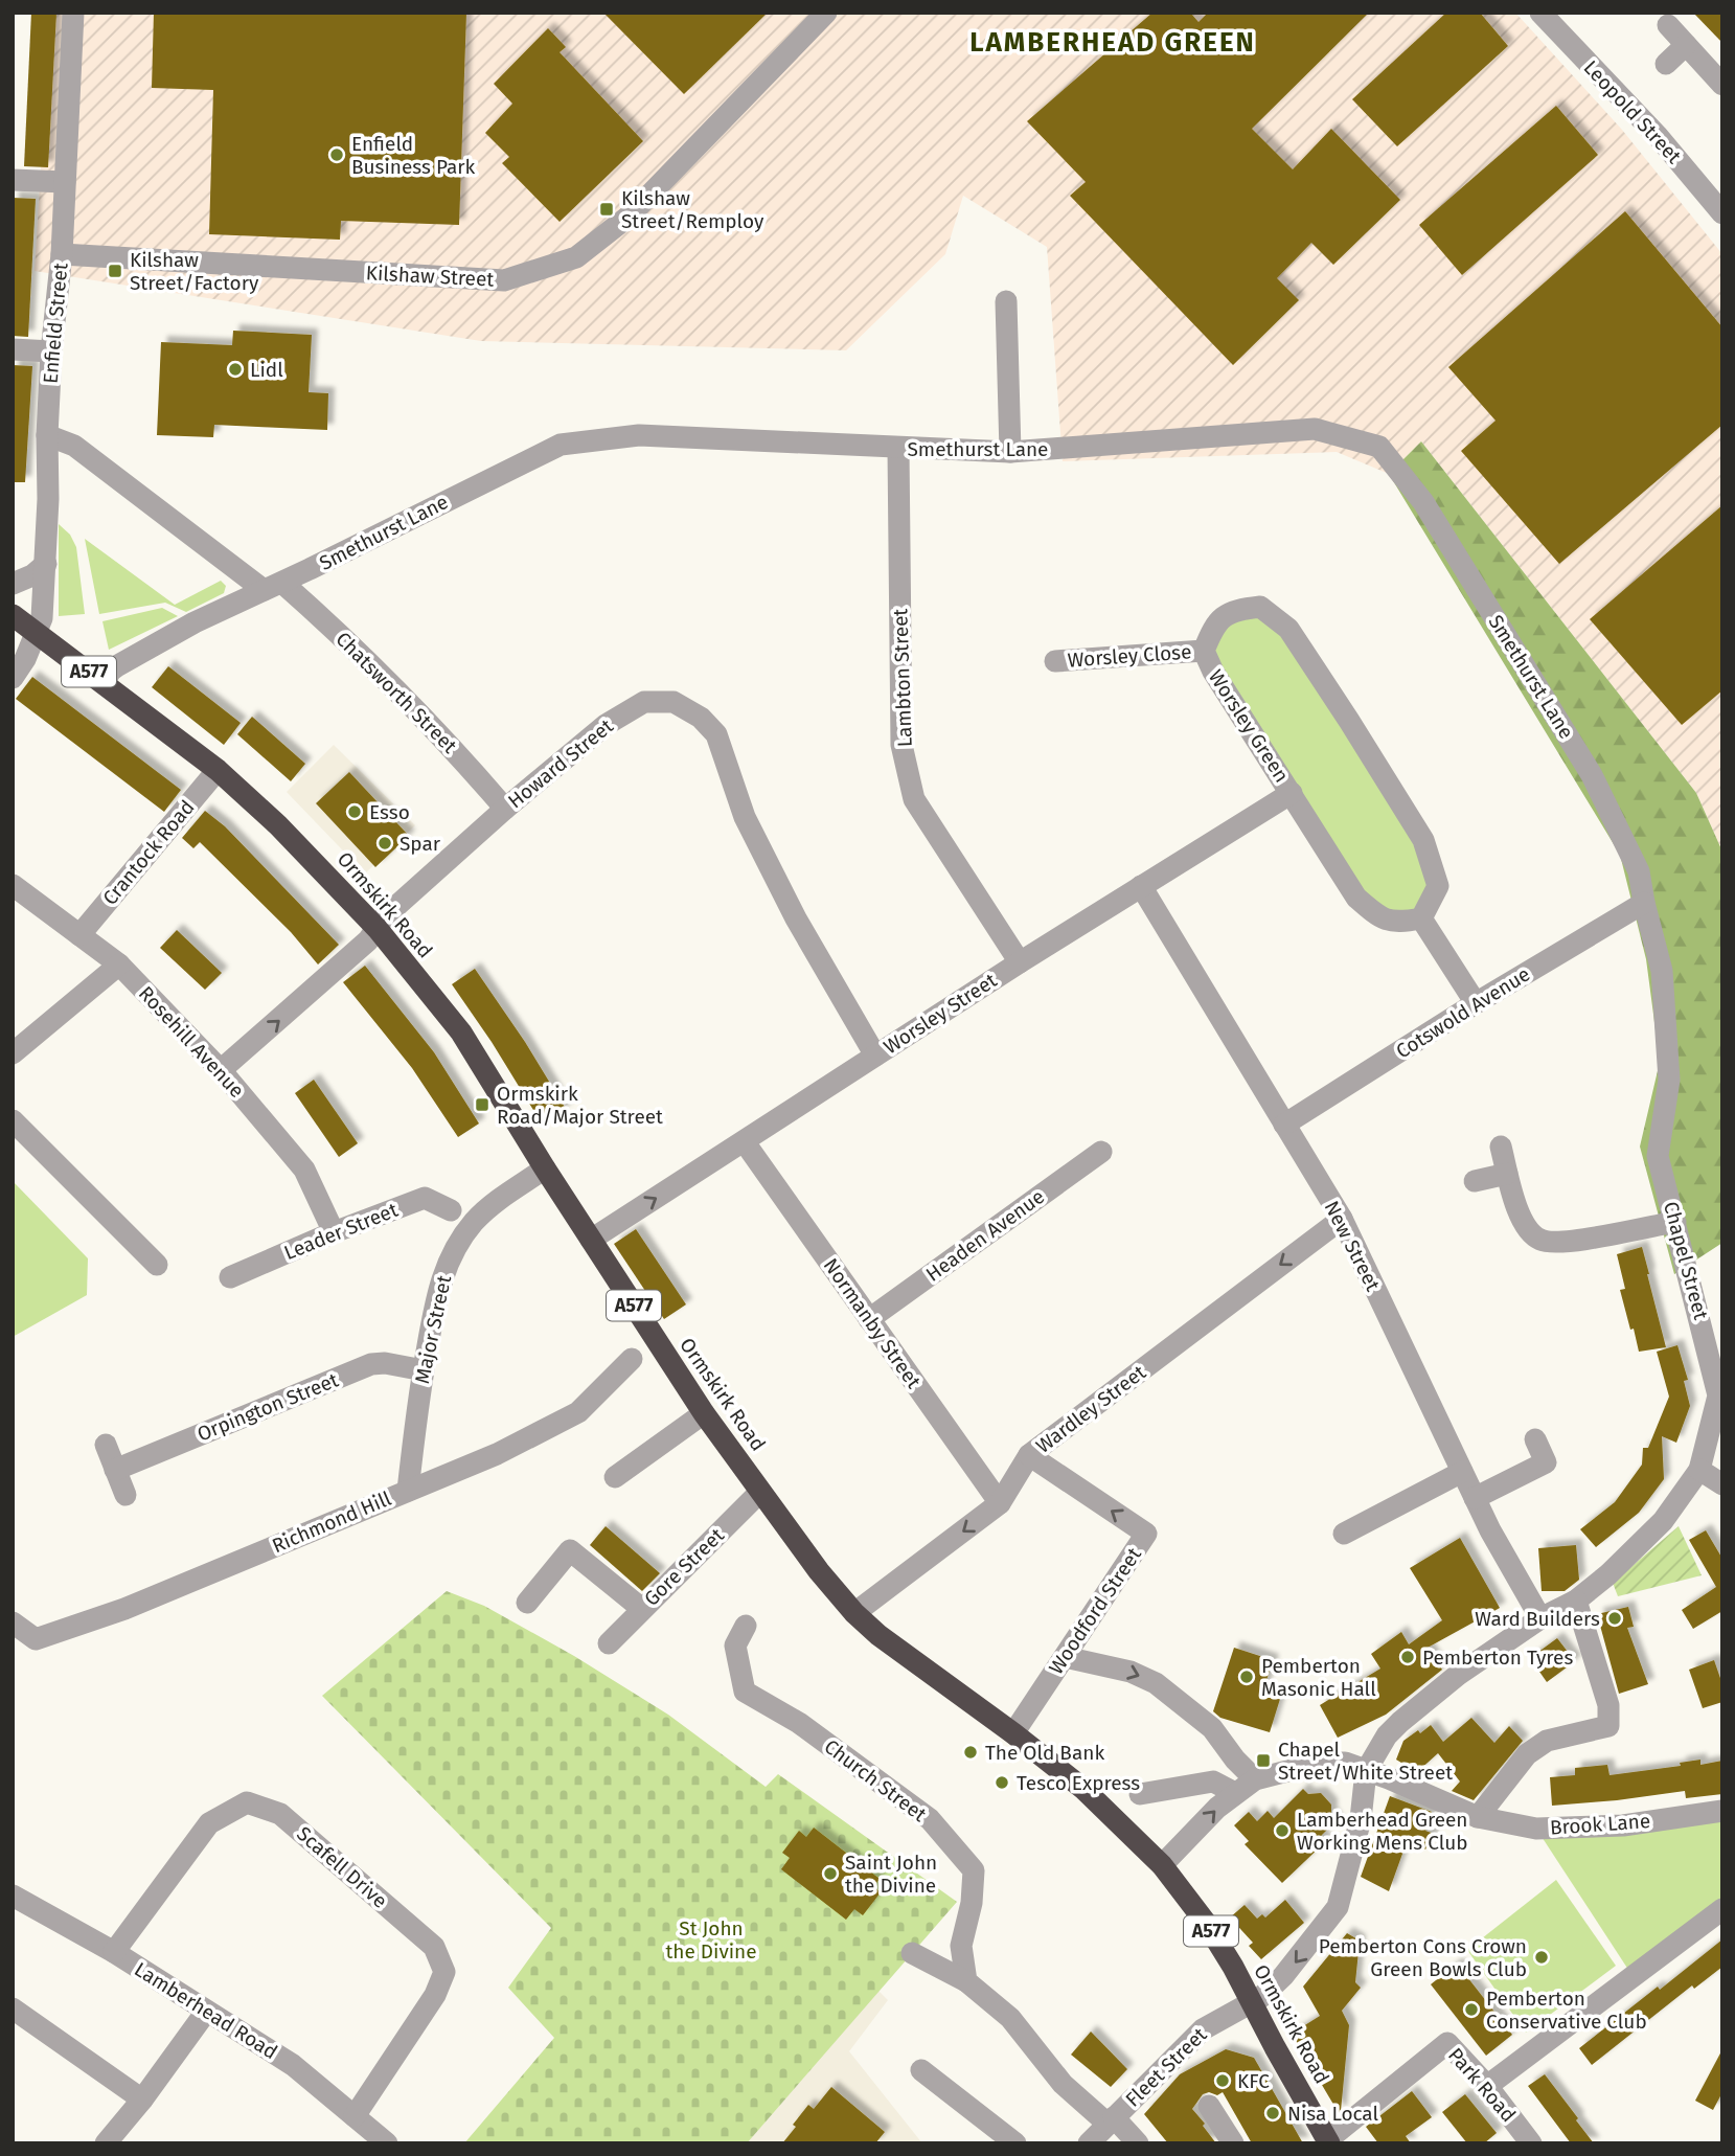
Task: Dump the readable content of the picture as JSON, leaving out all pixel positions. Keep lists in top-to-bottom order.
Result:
{
  "streets": {
    "highway": ["A577", "Ormskirk Road"],
    "street": [
      "Leopold Street",
      "Kilshaw Street",
      "Enfield Street",
      "Smethurst Lane",
      "Worsley Close",
      "Lambton Street",
      "Chatsworth Street",
      "Worsley Green",
      "Howard Street",
      "Crantock Road",
      "Cotswold Avenue",
      "Worsley Street",
      "Rosehill Avenue",
      "Leader Street",
      "Headen Avenue",
      "New Street",
      "Chapel Street",
      "Normanby Street",
      "Major Street",
      "Orpington Street",
      "Wardley Street",
      "Richmond Hill",
      "Gore Street",
      "Woodford Street",
      "Church Street",
      "Brook Lane",
      "Scafell Drive",
      "Lamberhead Road",
      "Fleet Street",
      "Park Road"
    ]
  },
  "crossings": [
    ["Kilshaw Street", "Enfield Street"],
    ["Enfield Street", "Chatsworth Street"],
    ["Enfield Street", "Ormskirk Road"],
    ["Smethurst Lane", "Lambton Street"],
    ["Smethurst Lane", "Chatsworth Street"],
    ["Smethurst Lane", "Ormskirk Road"],
    ["Smethurst Lane", "Cotswold Avenue"],
    ["Smethurst Lane", "Chapel Street"],
    ["Worsley Close", "Worsley Green"],
    ["Lambton Street", "Worsley Street"],
    ["Chatsworth Street", "Howard Street"],
    ["Worsley Green", "Worsley Street"],
    ["Howard Street", "Ormskirk Road"],
    ["Howard Street", "Worsley Street"],
    ["Howard Street", "Rosehill Avenue"],
    ["Crantock Road", "Ormskirk Road"],
    ["Crantock Road", "Rosehill Avenue"],
    ["Ormskirk Road", "Worsley Street"],
    ["Ormskirk Road", "Major Street"],
    ["Ormskirk Road", "Wardley Street"],
    ["Ormskirk Road", "Gore Street"],
    ["Ormskirk Road", "Woodford Street"],
    ["Ormskirk Road", "Fleet Street"],
    ["Ormskirk Road", "Park Road"],
    ["Cotswold Avenue", "New Street"],
    ["Cotswold Avenue", "Chapel Street"],
    ["Worsley Street", "New Street"],
    ["Worsley Street", "Normanby Street"],
    ["Rosehill Avenue", "Leader Street"],
    ["Headen Avenue", "Normanby Street"],
    ["New Street", "Chapel Street"],
    ["New Street", "Wardley Street"],
    ["Chapel Street", "Brook Lane"],
    ["Chapel Street", "Fleet Street"],
    ["Normanby Street", "Wardley Street"],
    ["Major Street", "Orpington Street"],
    ["Major Street", "Richmond Hill"],
    ["Wardley Street", "Woodford Street"],
    ["Brook Lane", "Fleet Street"],
    ["Scafell Drive", "Lamberhead Road"]
  ],
  "one_way": ["Wardley Street"],
  "districts": ["LAMBERHEAD GREEN"],
  "parks": ["St John the Divine"],
  "places": {
    "other": [
      "Enfield Business Park",
      "Lidl",
      "Esso",
      "Spar",
      "Ward Builders",
      "Pemberton Tyres",
      "Pemberton Masonic Hall",
      "The Old Bank",
      "Tesco Express",
      "Lamberhead Green Working Mens Club",
      "Saint John the Divine",
      "Pemberton Cons Crown Green Bowls Club",
      "Pemberton Conservative Club",
      "KFC",
      "Nisa Local"
    ],
    "transit": [
      "Kilshaw Street/Remploy",
      "Kilshaw Street/Factory",
      "Ormskirk Road/Major Street",
      "Chapel Street/White Street"
    ]
  }
}
